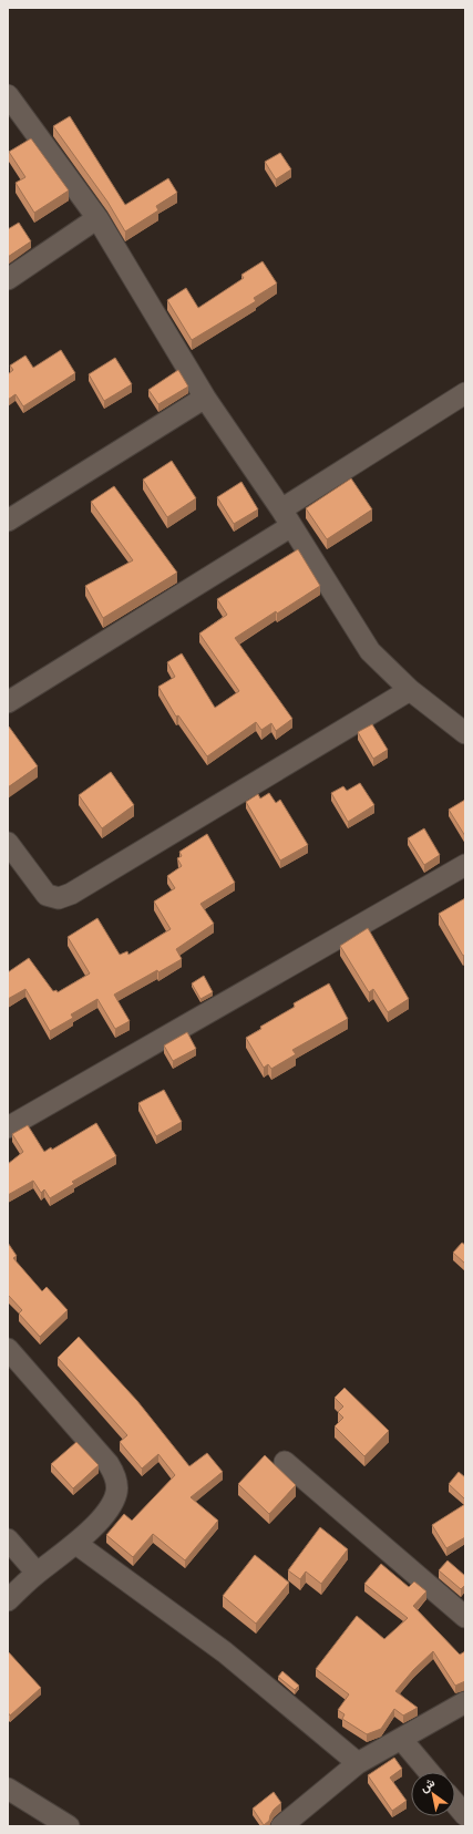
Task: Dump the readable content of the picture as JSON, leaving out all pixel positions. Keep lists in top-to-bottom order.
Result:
{
  "north": "top left"
}
